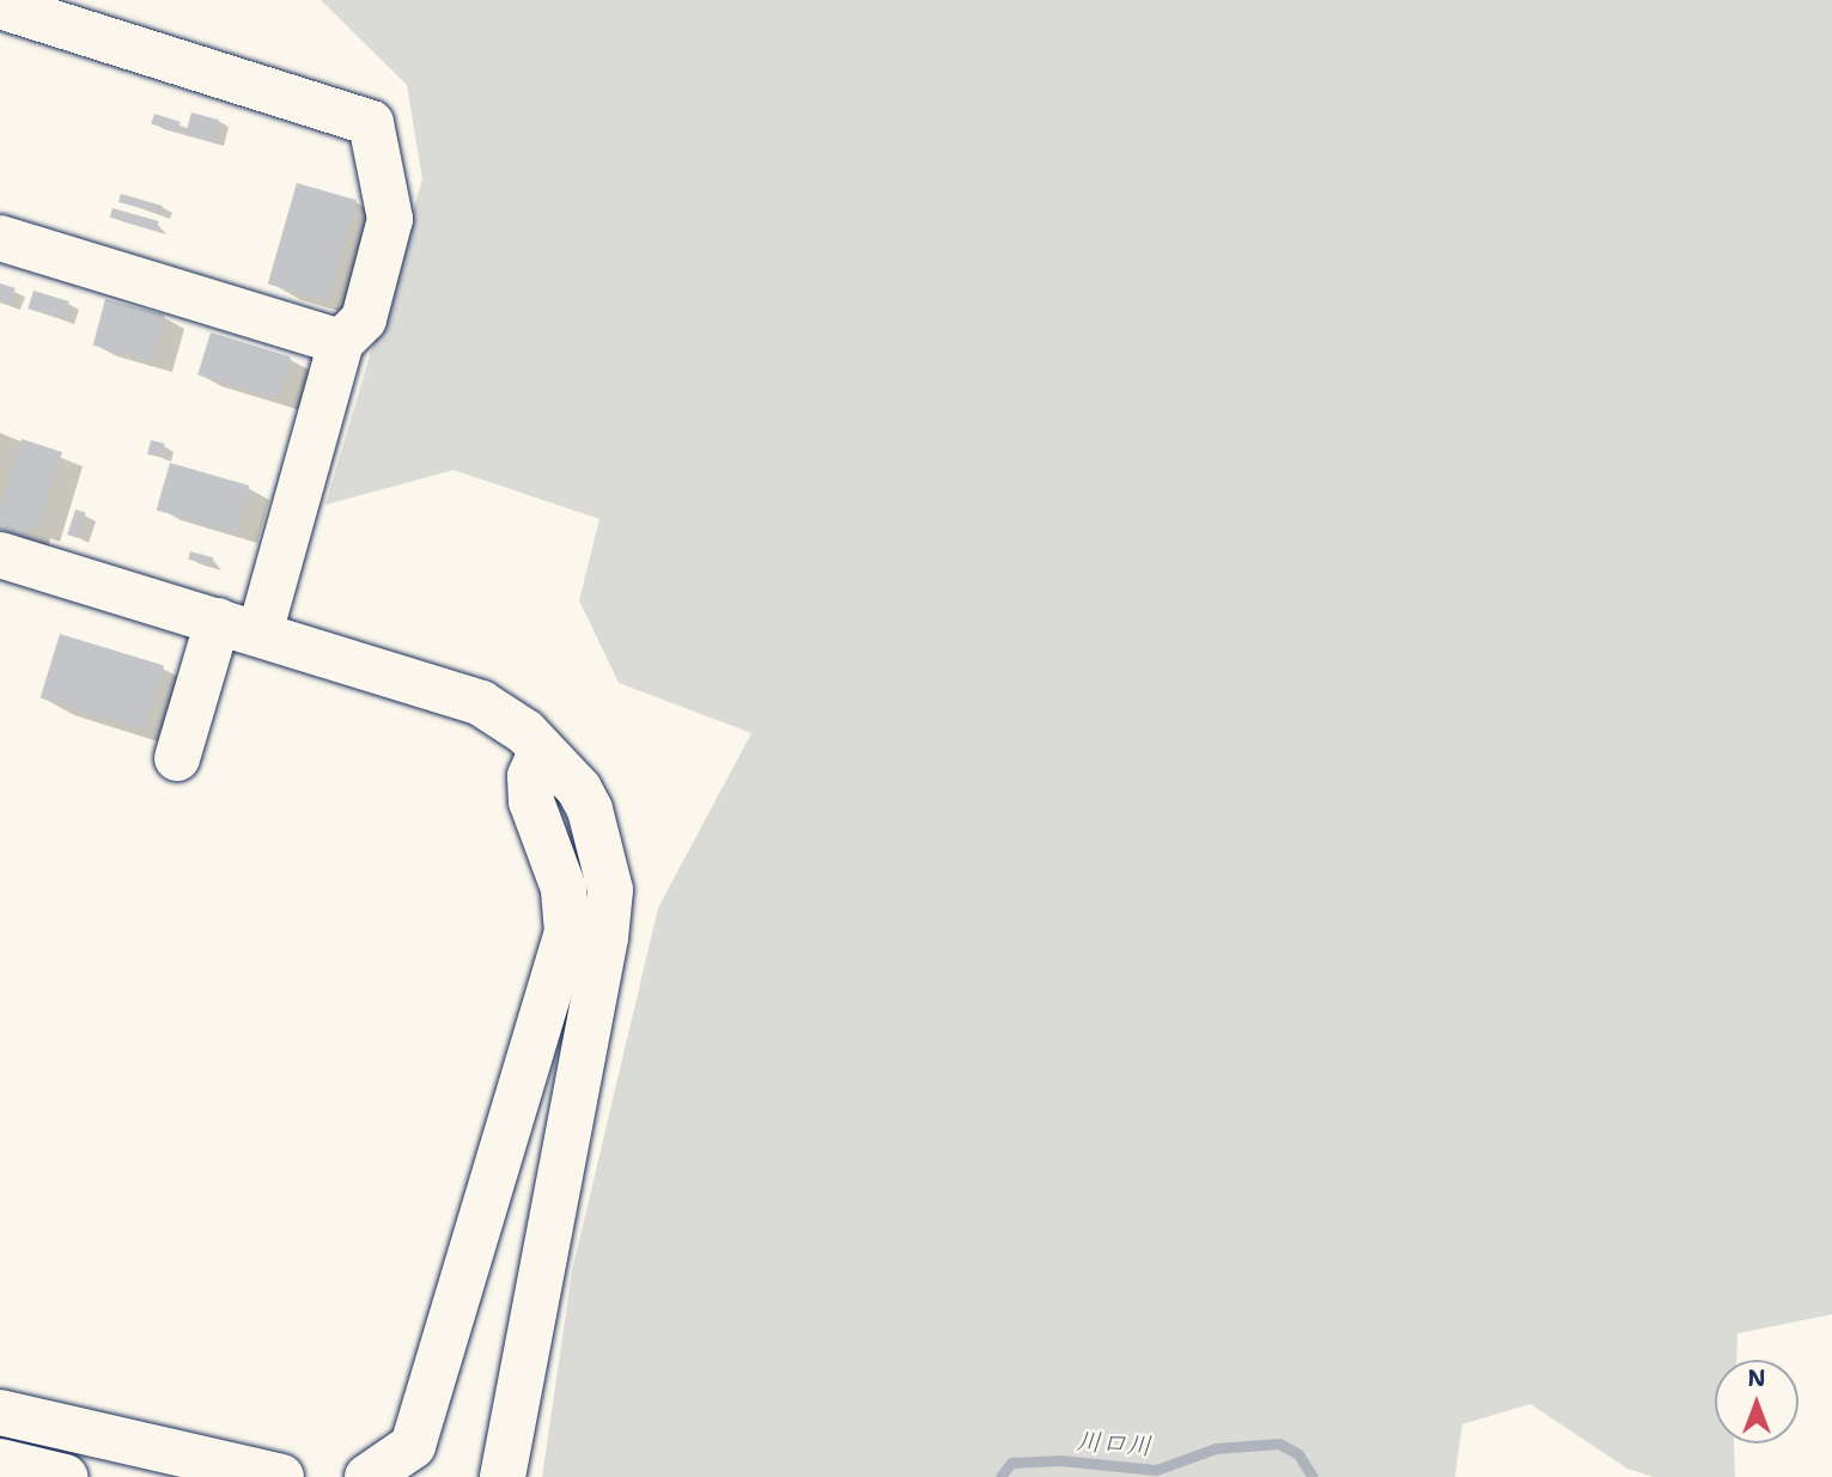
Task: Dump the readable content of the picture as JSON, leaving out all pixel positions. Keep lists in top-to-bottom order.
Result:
{
  "water": ["川口川"],
  "north": "top"
}
